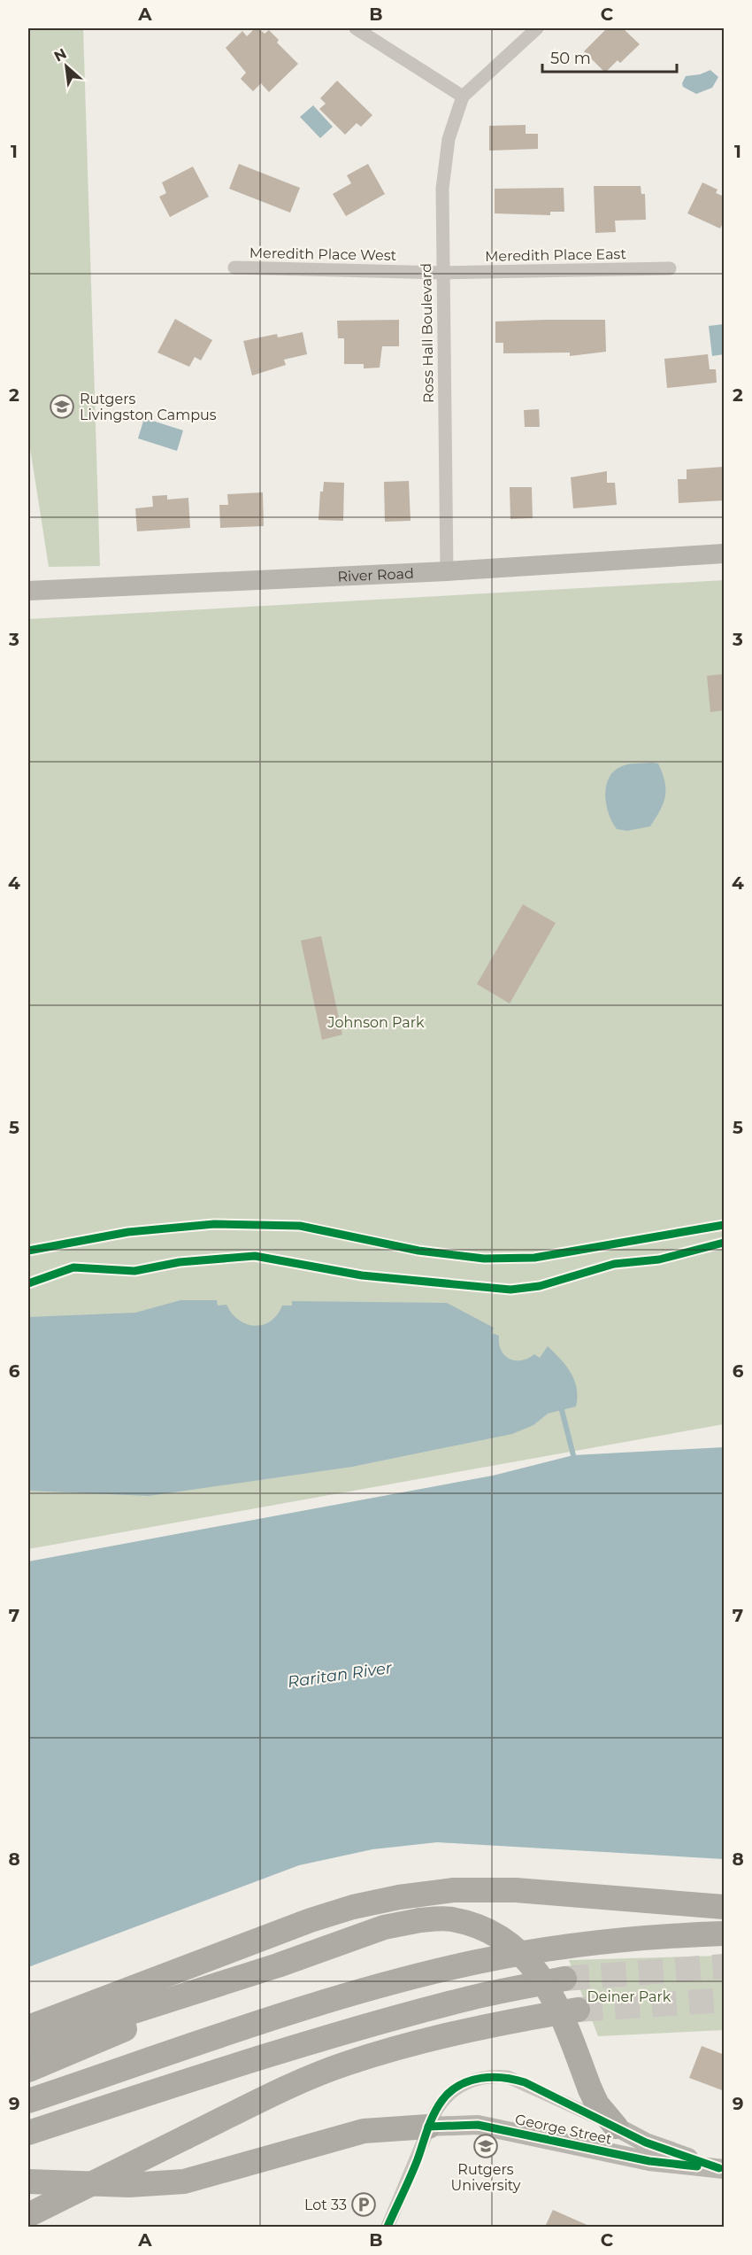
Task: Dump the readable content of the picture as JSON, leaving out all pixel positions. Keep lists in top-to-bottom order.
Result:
{
  "streets": {
    "street": [
      "Meredith Place West",
      "Meredith Place East",
      "Ross Hall Boulevard",
      "River Road",
      "George Street"
    ]
  },
  "crossings": [
    ["Meredith Place West", "Meredith Place East"],
    ["Meredith Place West", "Ross Hall Boulevard"],
    ["Meredith Place East", "Ross Hall Boulevard"],
    ["Ross Hall Boulevard", "River Road"]
  ],
  "water": ["Raritan River"],
  "parks": ["Johnson Park", "Deiner Park"],
  "places": {
    "school or university": ["Rutgers Livingston Campus", "Rutgers University"],
    "parking": ["Lot 33"]
  },
  "scale_bar": "50 m",
  "north": "top left",
  "grid": {
    "columns": ["A", "B", "C"],
    "rows": [
      "1",
      "2",
      "3",
      "4",
      "5",
      "6",
      "7",
      "8",
      "9"
    ]
  }
}
